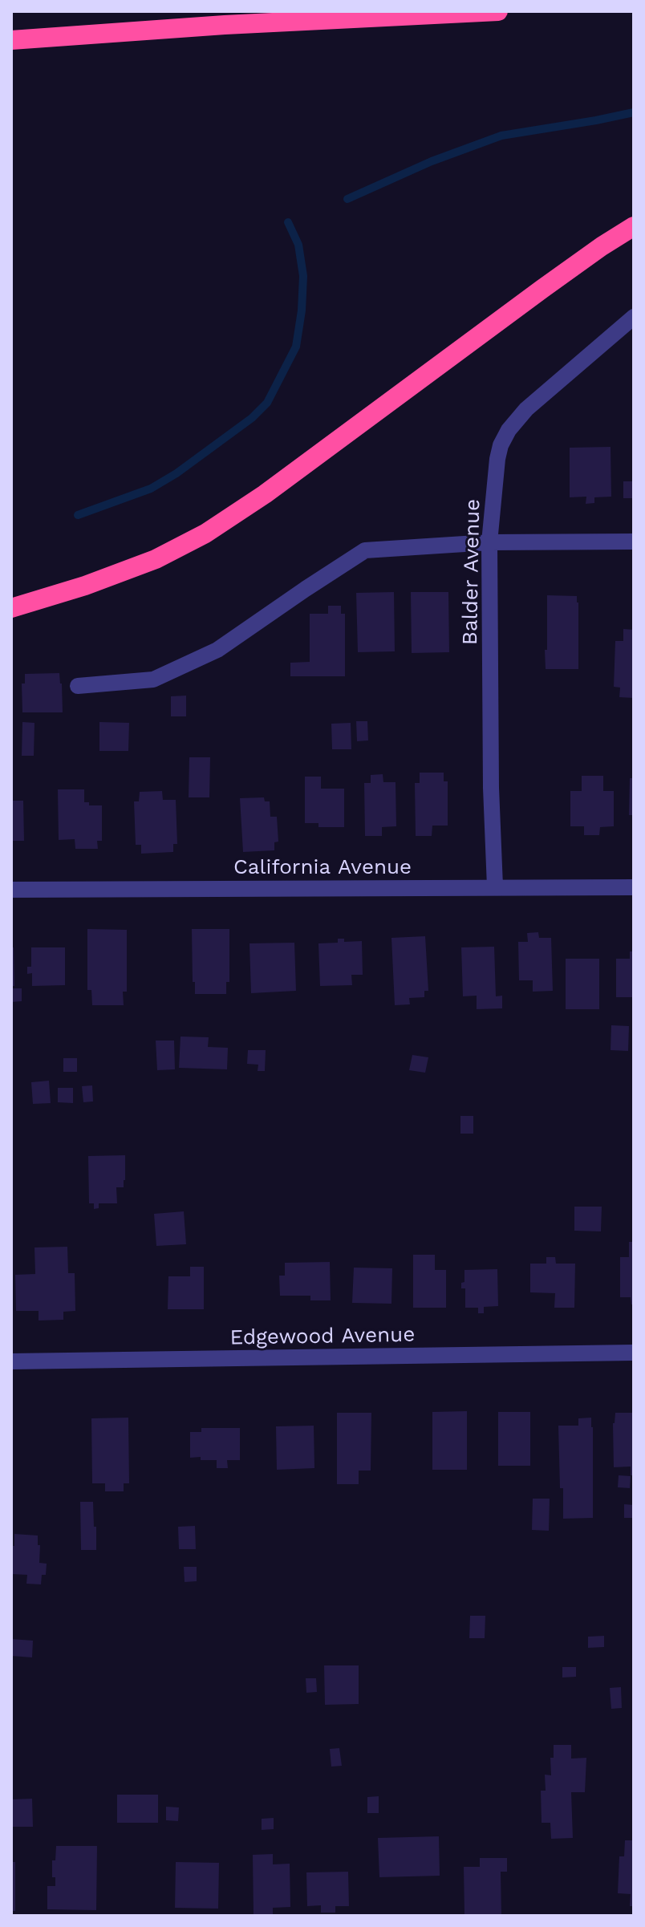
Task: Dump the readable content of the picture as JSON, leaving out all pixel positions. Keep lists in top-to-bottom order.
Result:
{
  "streets": {
    "street": ["Balder Avenue", "California Avenue", "Edgewood Avenue"]
  },
  "crossings": [
    ["Balder Avenue", "California Avenue"]
  ]
}
